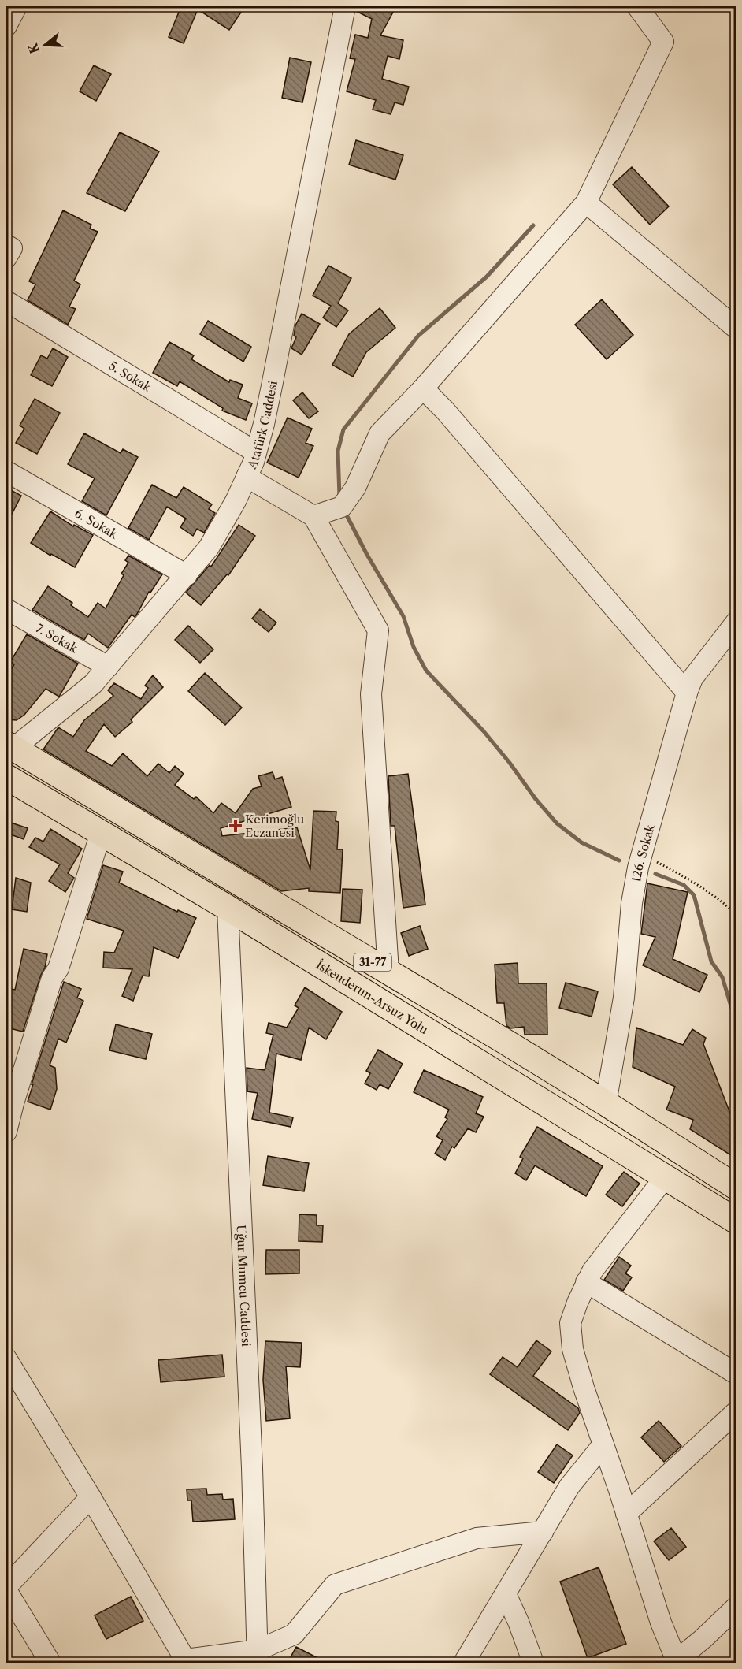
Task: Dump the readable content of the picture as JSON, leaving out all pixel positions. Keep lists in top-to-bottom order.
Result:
{
  "streets": {
    "main road": ["31-77", "İskenderun-Arsuz Yolu"],
    "street": [
      "5. Sokak",
      "Atatürk Caddesi",
      "6. Sokak",
      "7. Sokak",
      "126. Sokak",
      "Uğur Mumcu Caddesi"
    ]
  },
  "crossings": [
    ["5. Sokak", "Atatürk Caddesi"],
    ["Atatürk Caddesi", "6. Sokak"],
    ["Atatürk Caddesi", "7. Sokak"],
    ["Atatürk Caddesi", "31-77"],
    ["126. Sokak", "31-77"],
    ["İskenderun-Arsuz Yolu", "Uğur Mumcu Caddesi"]
  ],
  "places": {
    "health": ["Kerimoğlu Eczanesi"]
  },
  "north": "left"
}
